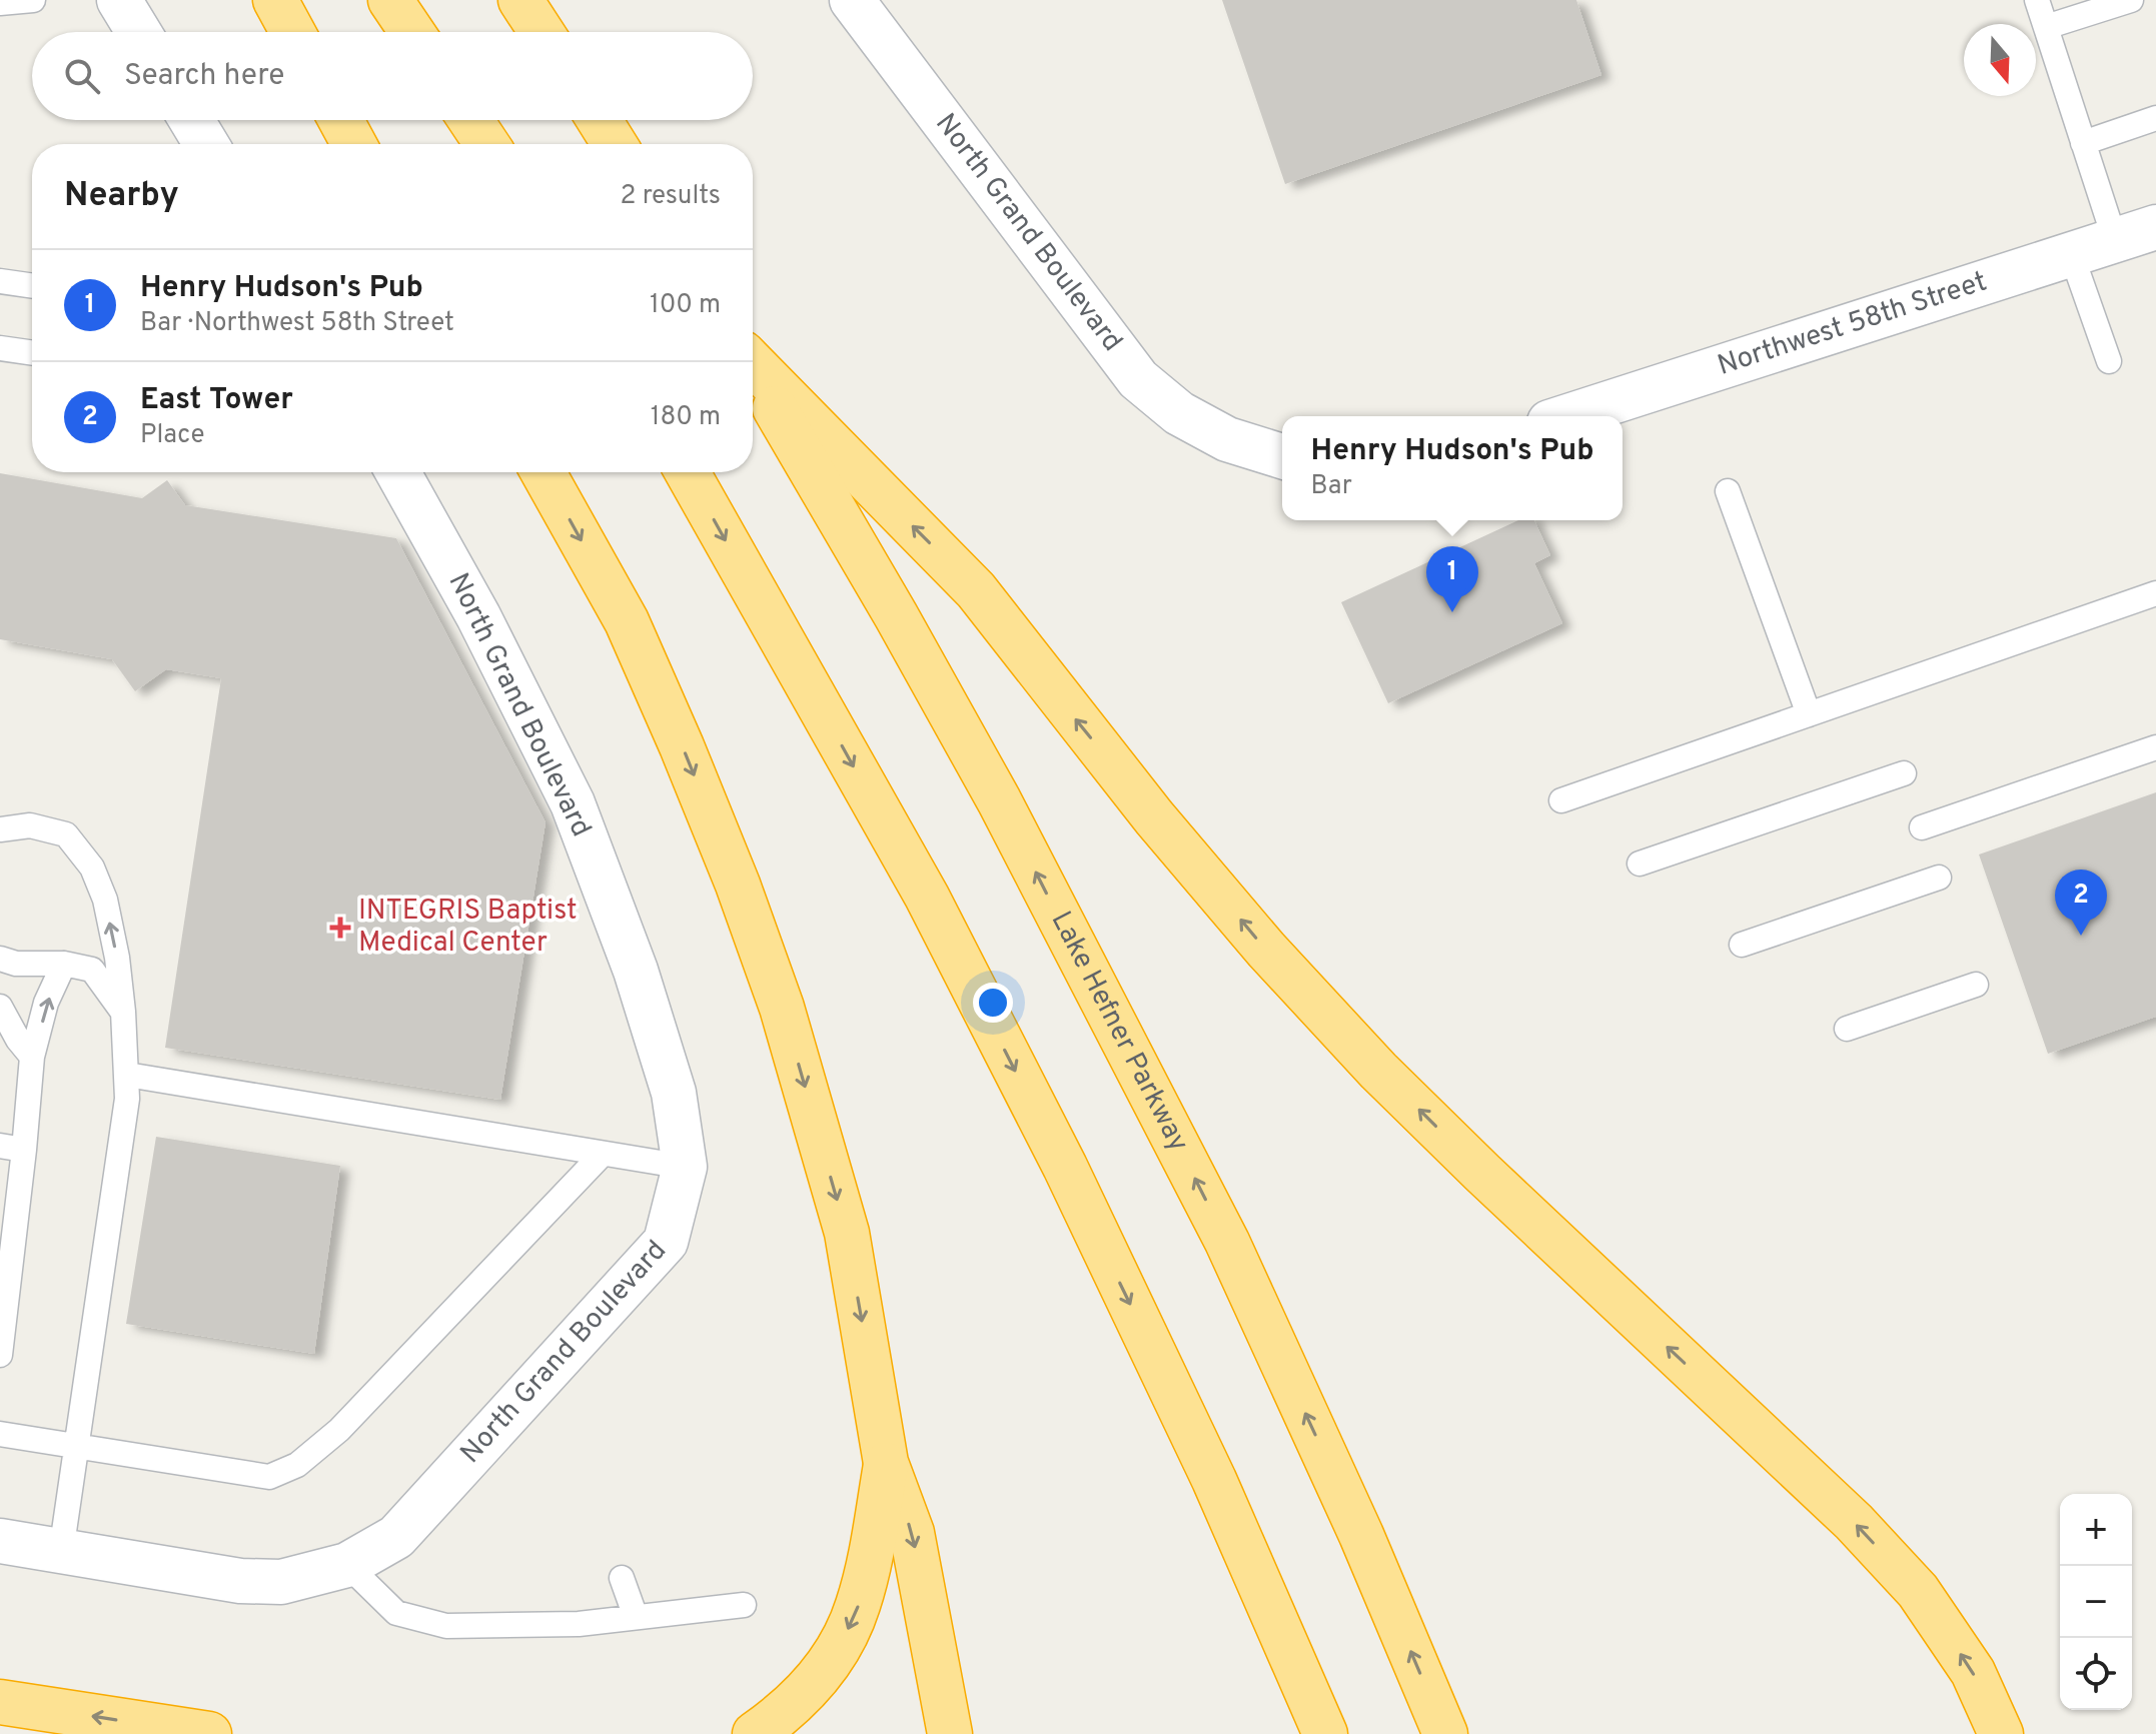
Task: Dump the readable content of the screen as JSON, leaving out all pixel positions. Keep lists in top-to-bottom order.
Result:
{
  "streets": {
    "highway": ["Lake Hefner Parkway"],
    "street": ["North Grand Boulevard", "Northwest 58th Street"]
  },
  "places": {
    "health": ["INTEGRIS Baptist Medical Center"]
  },
  "north": "bottom",
  "page": {
    "search": "Search here",
    "heading": ["Nearby", "2 results"],
    "list": [
      {
        "mark": "1",
        "name": "Henry Hudson's Pub",
        "note": "Bar · Northwest 58th Street",
        "value": "100 m"
      },
      {
        "mark": "2",
        "name": "East Tower",
        "note": "Place",
        "value": "180 m"
      }
    ],
    "popup": ["Henry Hudson's Pub", "Bar"],
    "pins": ["1", "2"],
    "map_buttons": ["+", "−"]
  }
}
